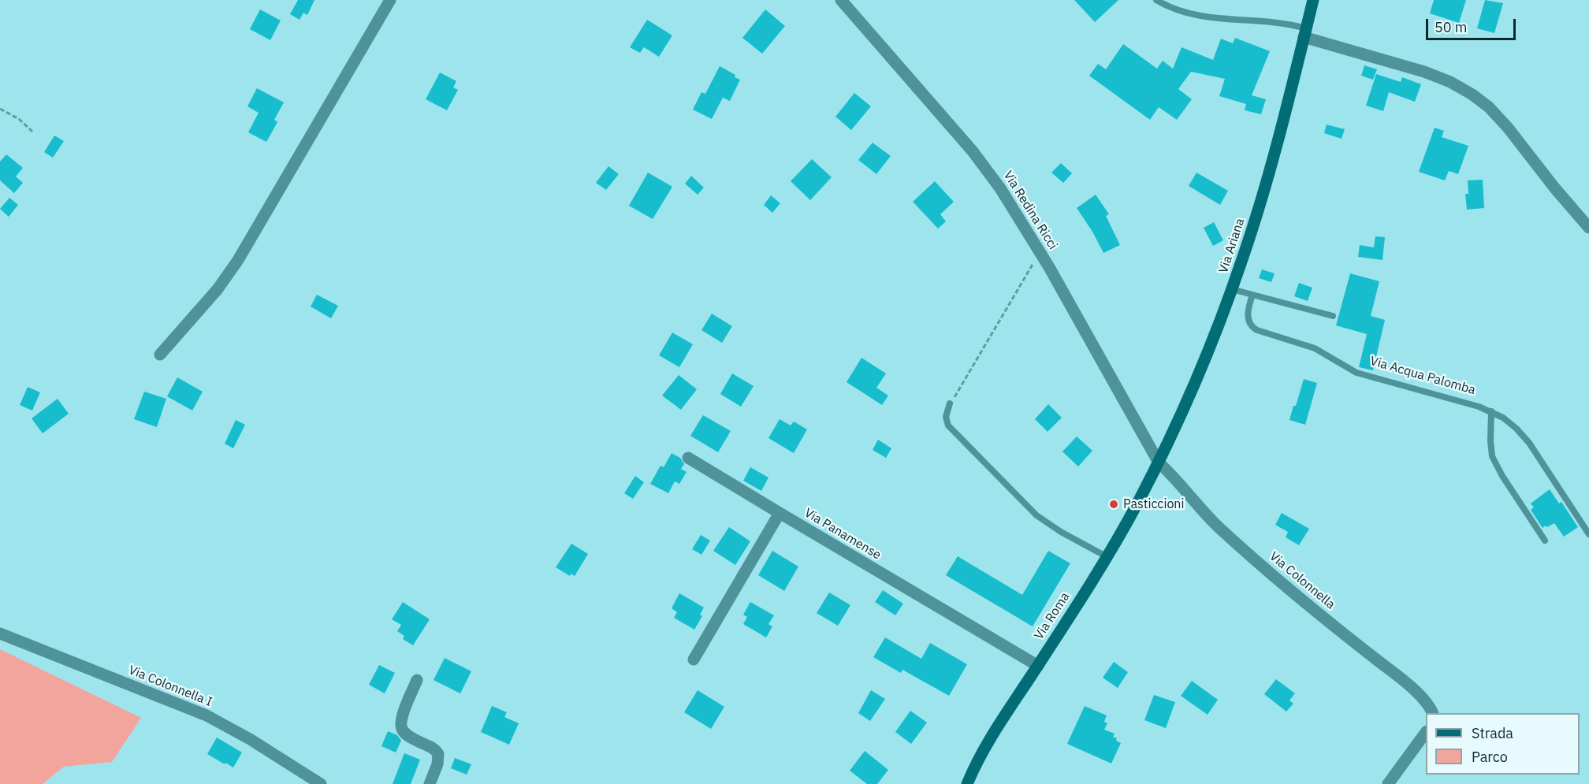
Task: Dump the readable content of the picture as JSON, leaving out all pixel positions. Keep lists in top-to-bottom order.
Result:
{
  "streets": {
    "main road": ["Via Ariana", "Via Roma"],
    "street": [
      "Via Redina Ricci",
      "Via Panamense",
      "Via Colonnella",
      "Via Colonnella I"
    ],
    "lane": ["Via Acqua Palomba"]
  },
  "crossings": [
    ["Via Redina Ricci", "Via Ariana"],
    ["Via Redina Ricci", "Via Colonnella"],
    ["Via Redina Ricci", "Via Roma"],
    ["Via Ariana", "Via Colonnella"],
    ["Via Ariana", "Via Roma"],
    ["Via Panamense", "Via Roma"],
    ["Via Colonnella", "Via Roma"]
  ],
  "places": ["Pasticcioni"],
  "legend": ["Strada", "Parco"],
  "scale_bar": "50 m"
}
